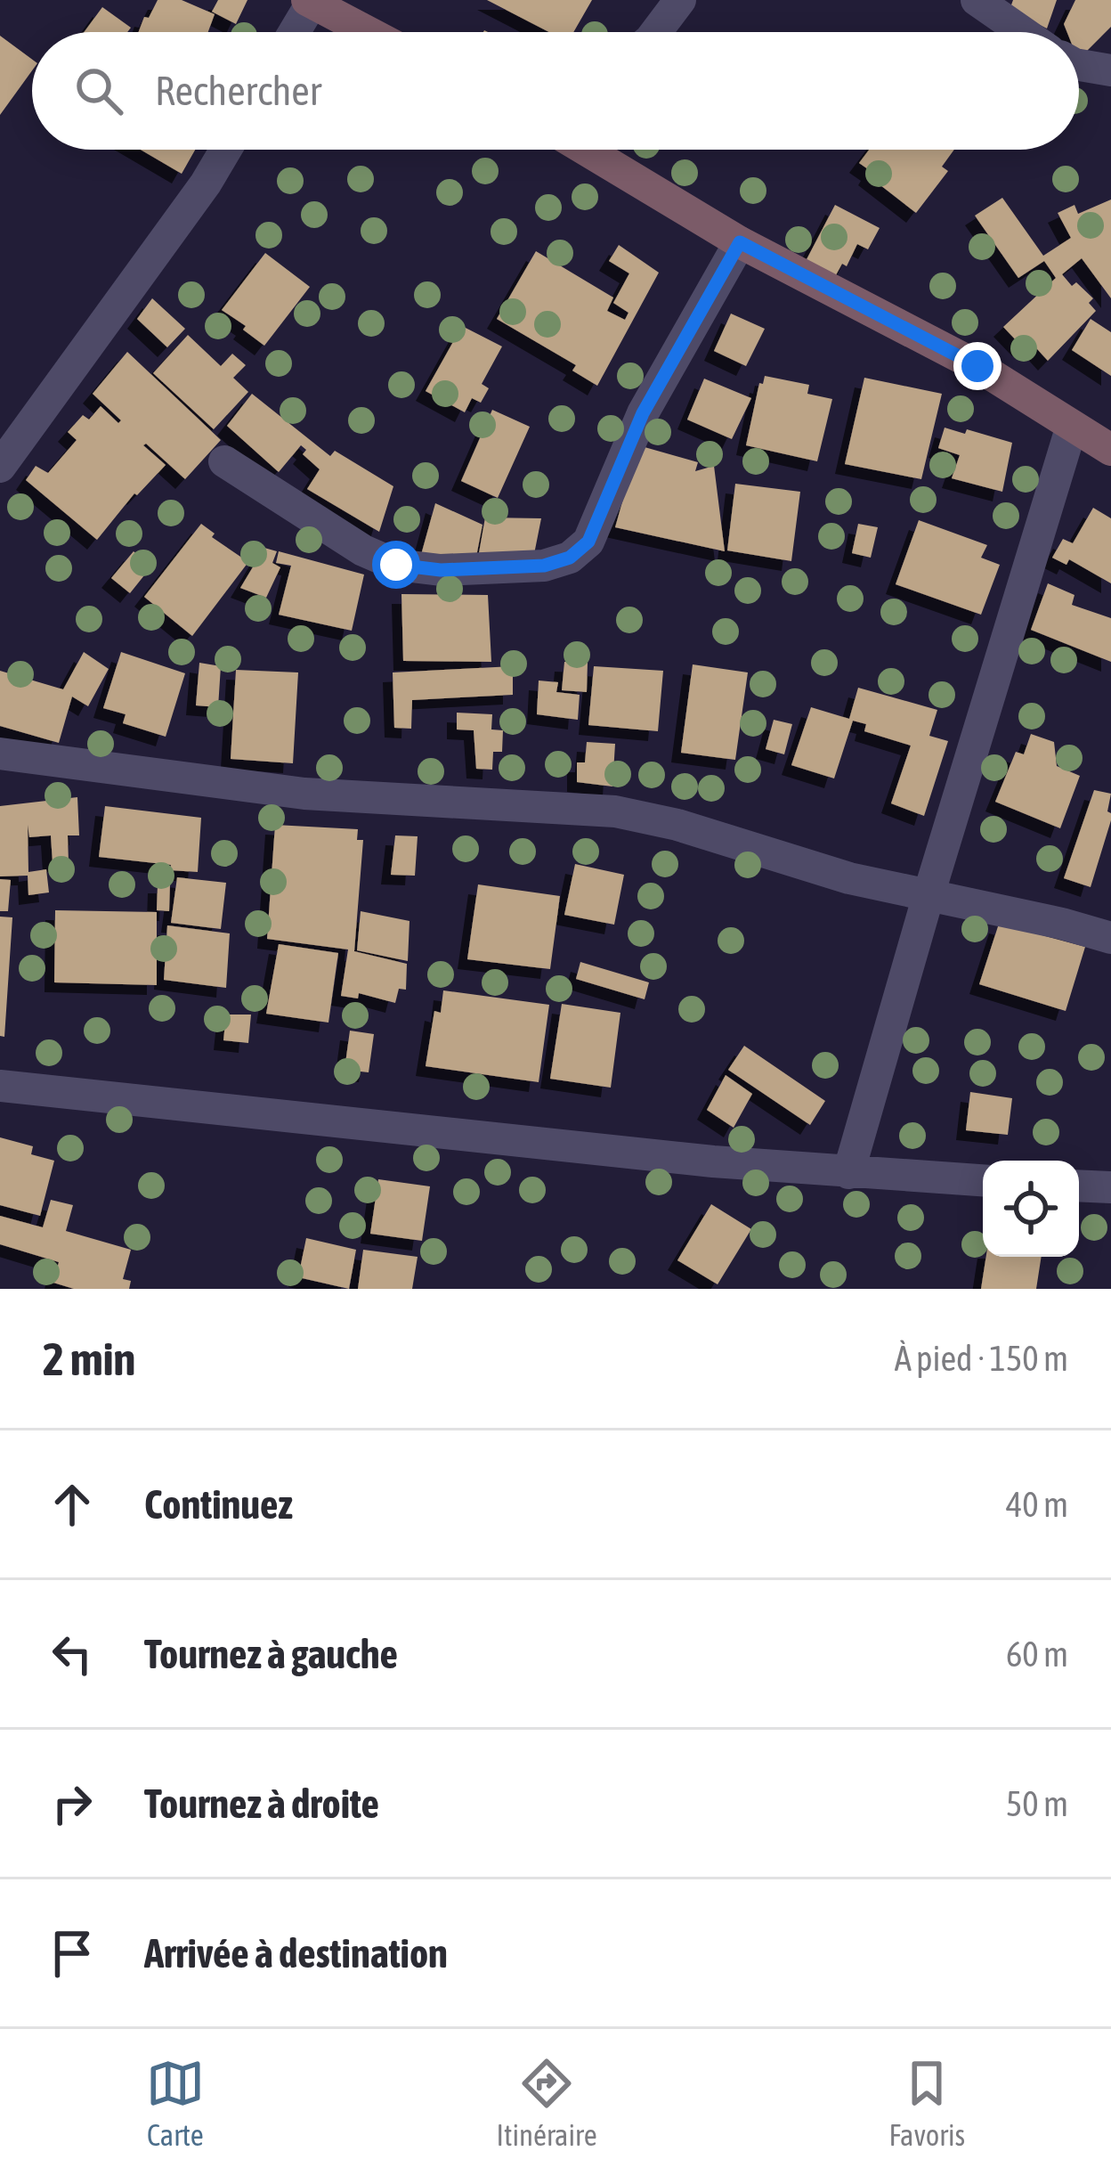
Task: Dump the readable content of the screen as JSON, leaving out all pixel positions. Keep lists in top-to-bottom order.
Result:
{
  "page": {
    "search": "Rechercher",
    "heading": ["2 min", "À pied · 150 m"],
    "list": [
      ["Continuez", "40 m"],
      ["Tournez à gauche", "60 m"],
      ["Tournez à droite", "50 m"],
      "Arrivée à destination"
    ],
    "nav": ["Carte", "Itinéraire", "Favoris"]
  }
}
